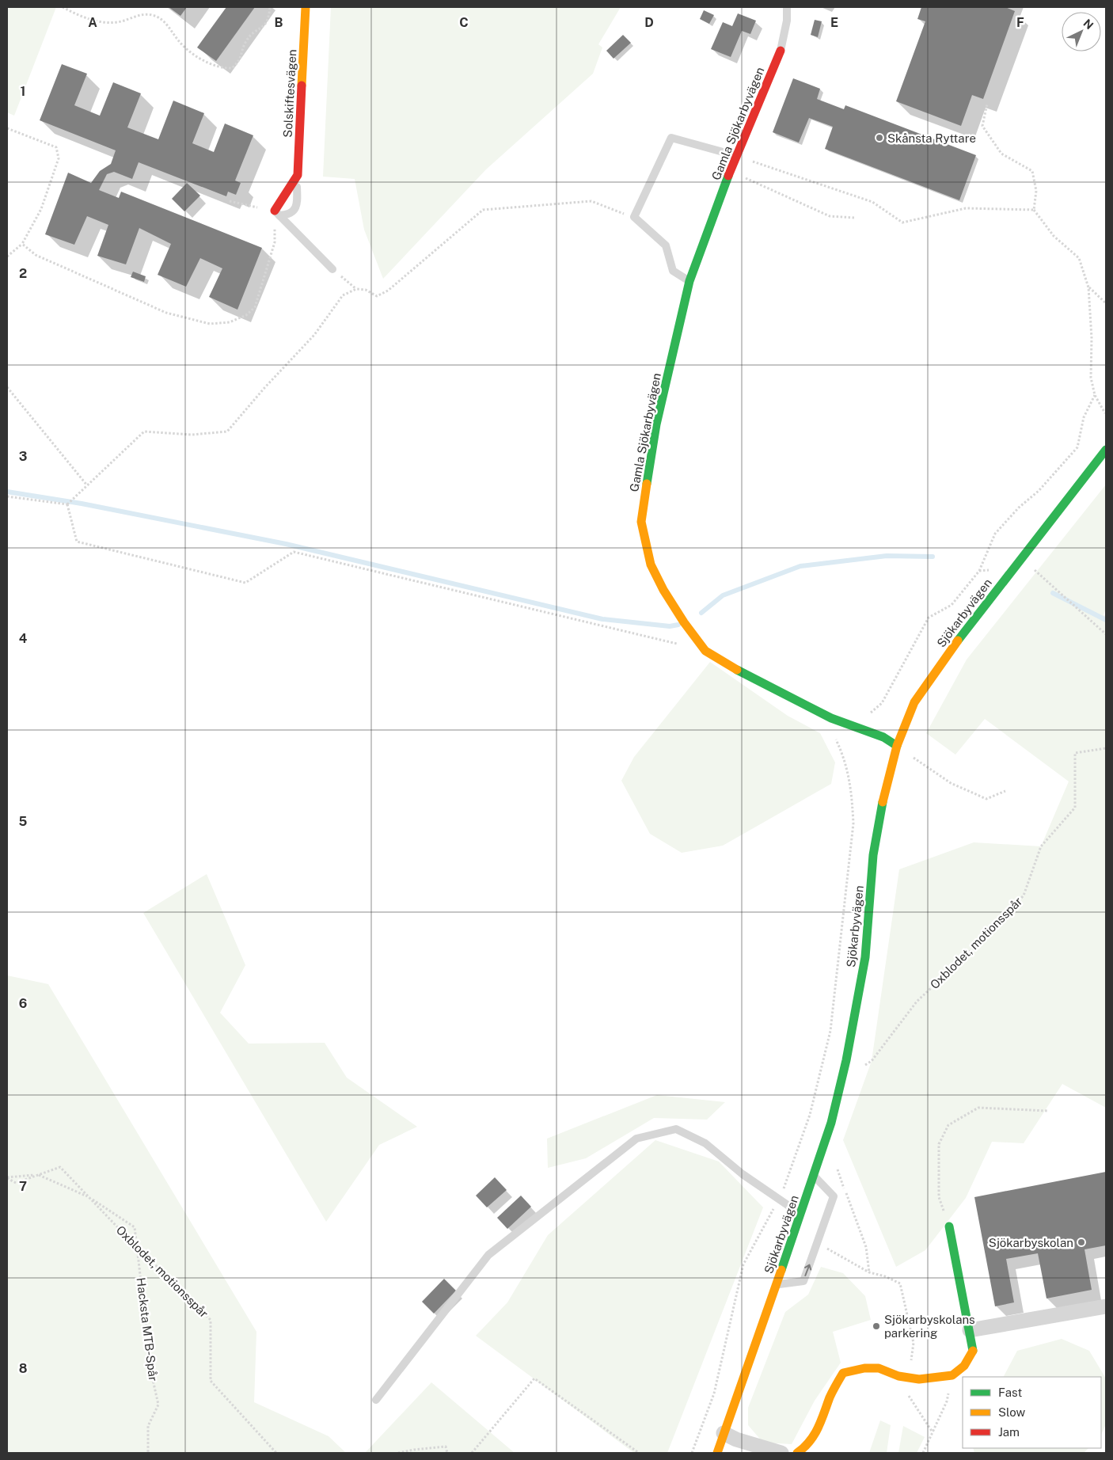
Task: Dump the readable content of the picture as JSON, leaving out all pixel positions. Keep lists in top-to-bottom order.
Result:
{
  "streets": {
    "street": ["Solskiftesvägen", "Gamla Sjökarbyvägen", "Sjökarbyvägen"],
    "path": ["Oxblodet, motionsspår", "Hacksta MTB-Spår"]
  },
  "crossings": [
    ["Gamla Sjökarbyvägen", "Sjökarbyvägen"],
    ["Oxblodet, motionsspår", "Hacksta MTB-Spår"]
  ],
  "places": ["Skånsta Ryttare", "Sjökarbyskolan", "Sjökarbyskolans parkering"],
  "legend": ["Fast", "Slow", "Jam"],
  "north": "top right",
  "grid": {
    "columns": [
      "A",
      "B",
      "C",
      "D",
      "E",
      "F"
    ],
    "rows": [
      "1",
      "2",
      "3",
      "4",
      "5",
      "6",
      "7",
      "8"
    ]
  }
}
